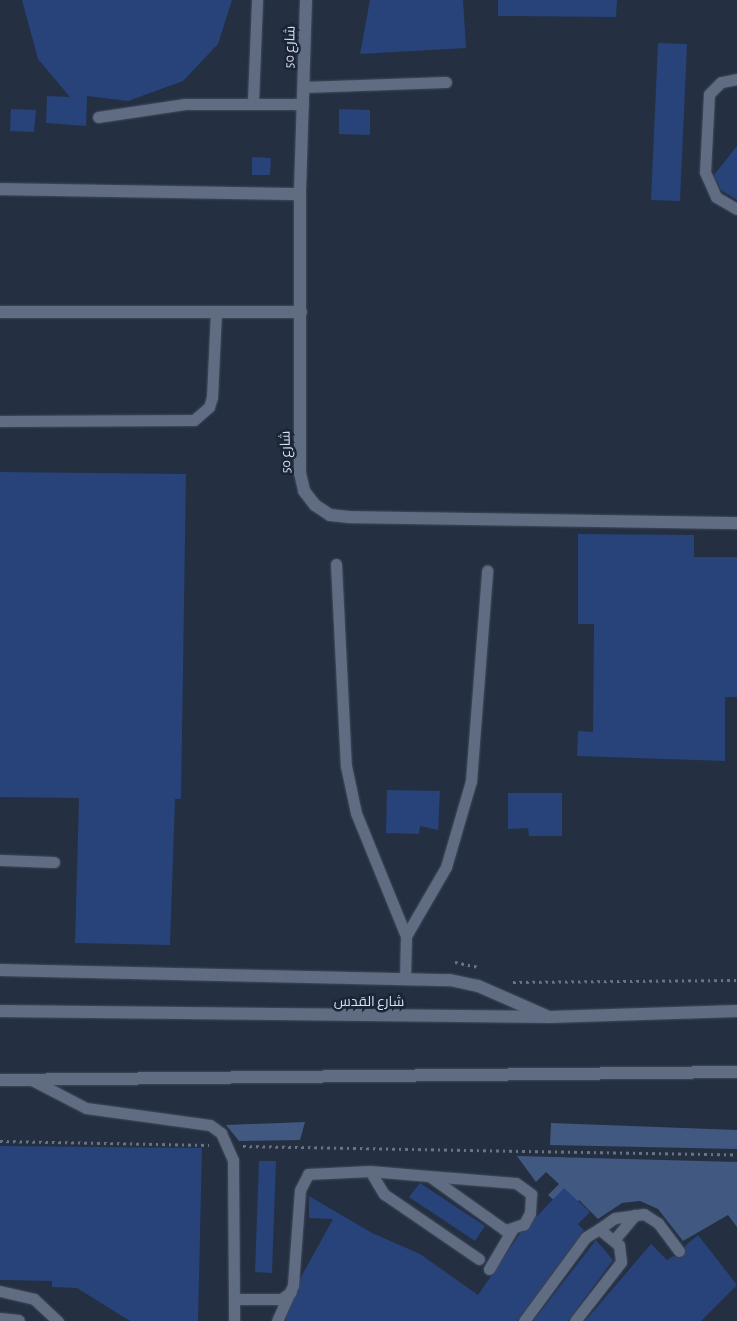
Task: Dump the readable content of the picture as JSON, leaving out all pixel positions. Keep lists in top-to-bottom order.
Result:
{
  "streets": {
    "street": ["شارع 50", "شارع القدس"]
  }
}
